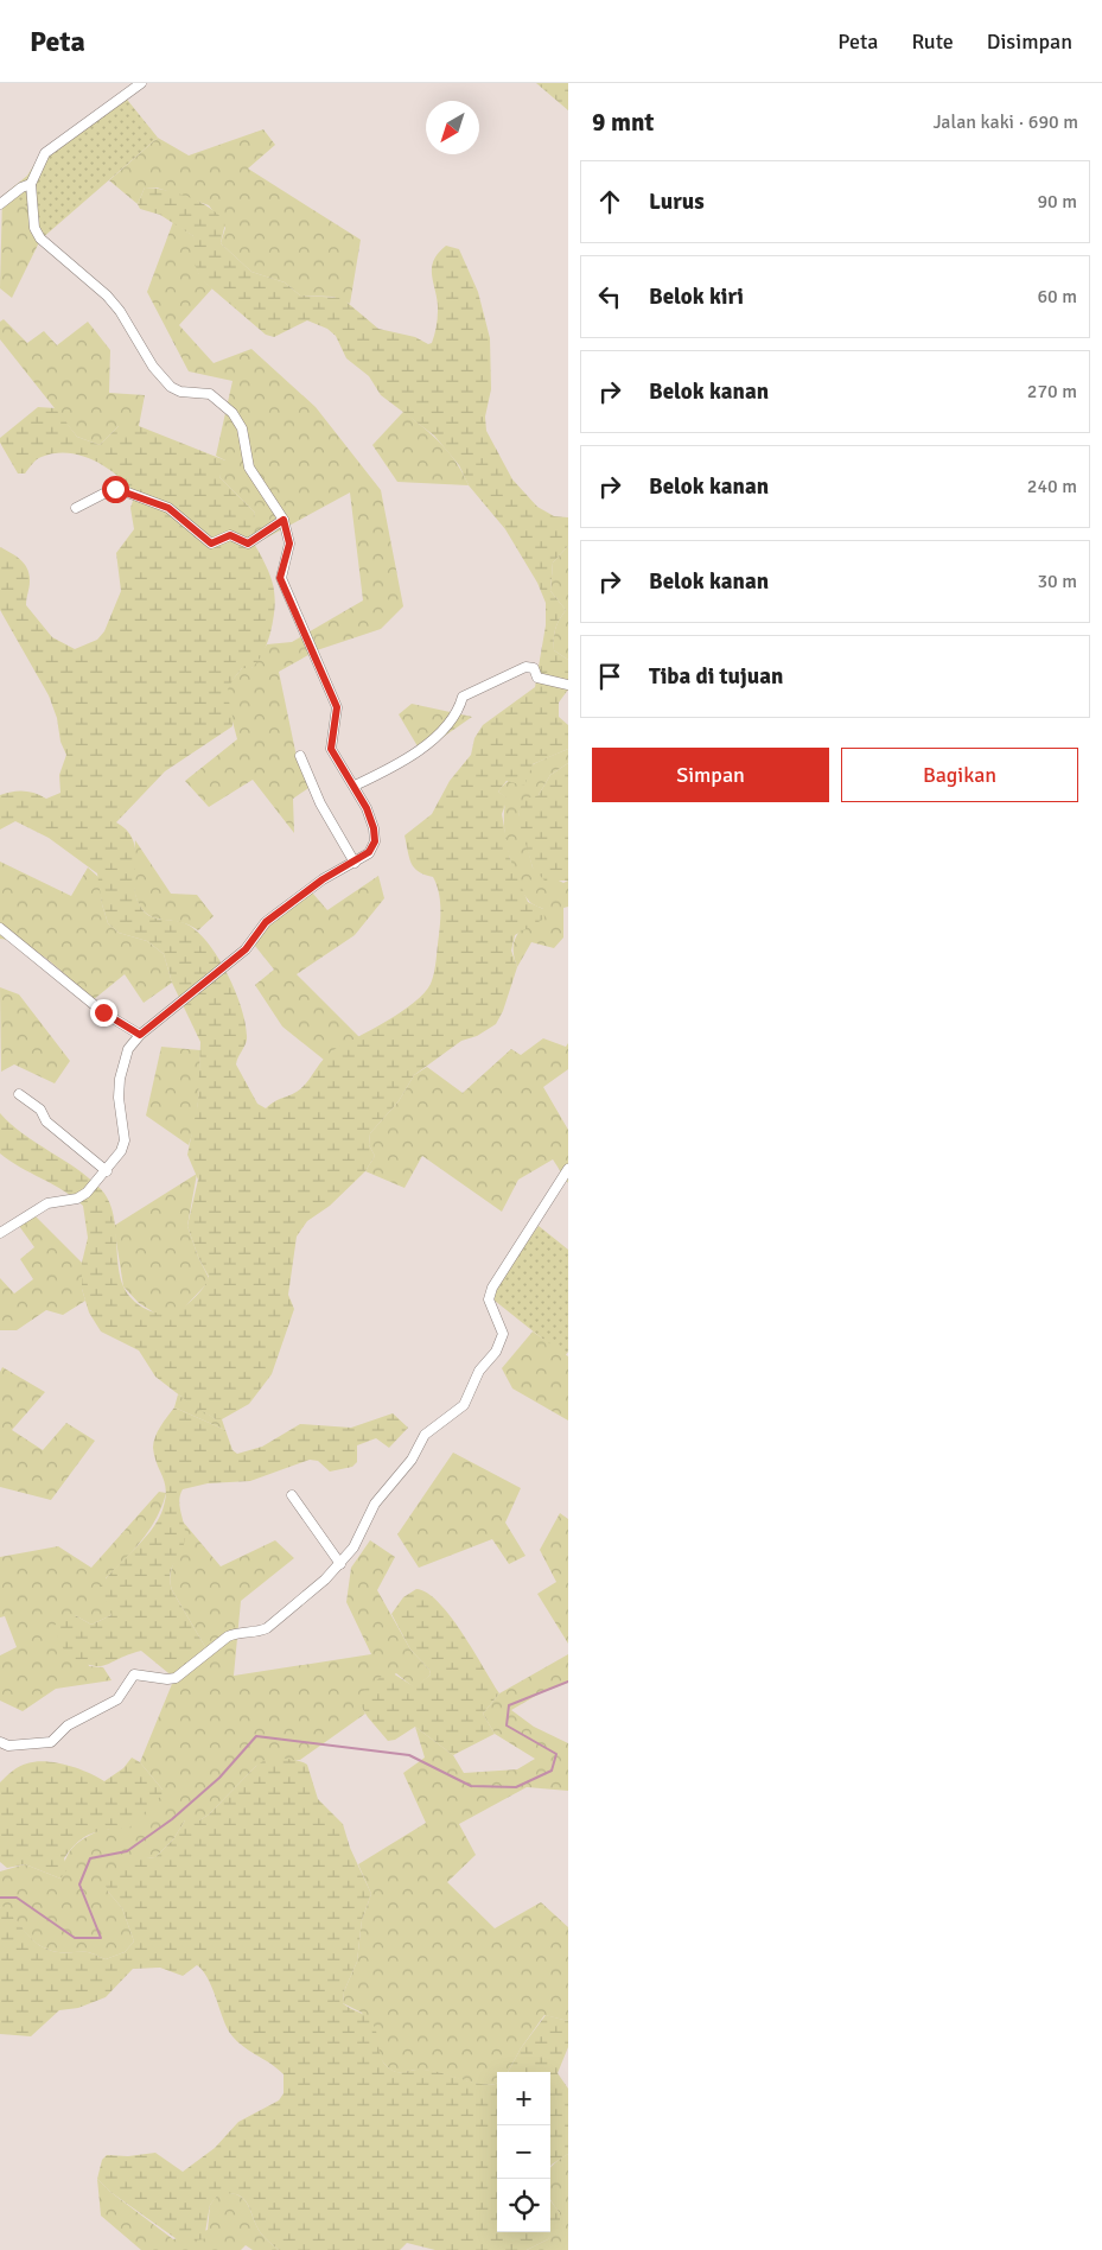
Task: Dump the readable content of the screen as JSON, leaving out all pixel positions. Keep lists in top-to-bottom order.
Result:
{
  "north": "bottom left",
  "page": {
    "header": "Peta",
    "nav": ["Peta", "Rute", "Disimpan"],
    "heading": ["9 mnt", "Jalan kaki · 690 m"],
    "list": [
      ["Lurus", "90 m"],
      ["Belok kiri", "60 m"],
      ["Belok kanan", "270 m"],
      ["Belok kanan", "240 m"],
      ["Belok kanan", "30 m"],
      "Tiba di tujuan"
    ],
    "buttons": ["Simpan", "Bagikan"],
    "map_buttons": ["+", "−"]
  }
}
